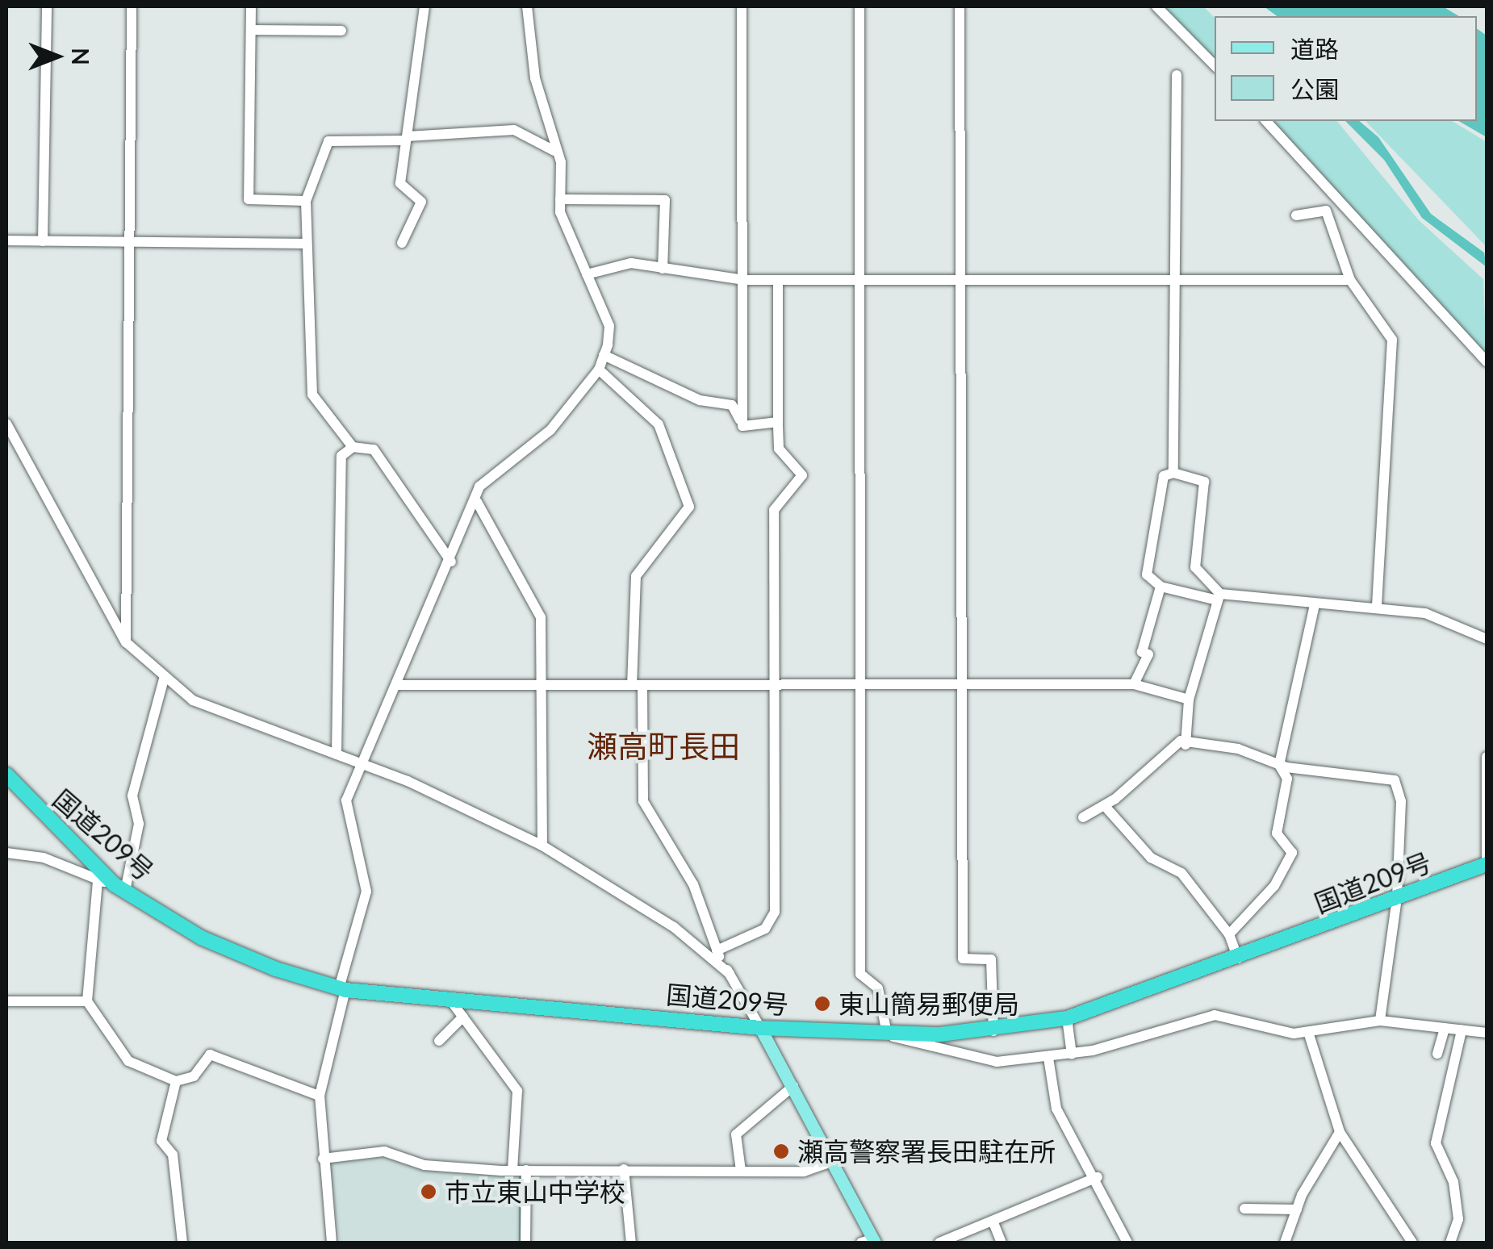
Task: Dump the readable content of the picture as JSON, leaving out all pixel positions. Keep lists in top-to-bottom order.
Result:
{
  "streets": {
    "highway": ["国道209号"]
  },
  "districts": ["瀬高町長田"],
  "places": ["東山簡易郵便局", "瀬高警察署長田駐在所", "市立東山中学校"],
  "legend": ["道路", "公園"],
  "north": "right"
}
